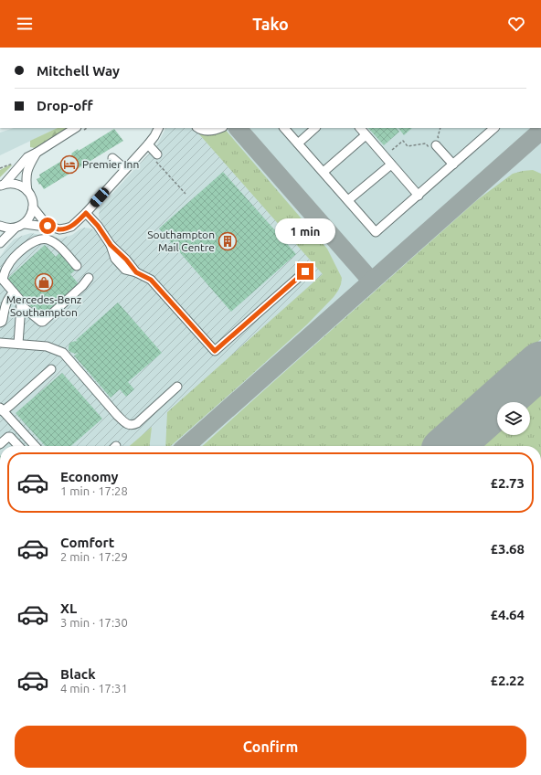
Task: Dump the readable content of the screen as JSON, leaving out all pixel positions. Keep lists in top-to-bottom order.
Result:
{
  "places": {
    "hotel": ["Premier Inn"],
    "building": ["Southampton Mail Centre"],
    "shop": ["Mercedes-Benz Southampton"]
  },
  "page": {
    "header": "Tako",
    "banner": ["Mitchell Way", "Drop-off"],
    "bubble": "1 min",
    "list": [
      {
        "name": "Economy",
        "note": "1 min · 17:28",
        "value": "£2.73"
      },
      {
        "name": "Comfort",
        "note": "2 min · 17:29",
        "value": "£3.68"
      },
      {
        "name": "XL",
        "note": "3 min · 17:30",
        "value": "£4.64"
      },
      {
        "name": "Black",
        "note": "4 min · 17:31",
        "value": "£2.22"
      }
    ],
    "buttons": "Confirm"
  }
}
